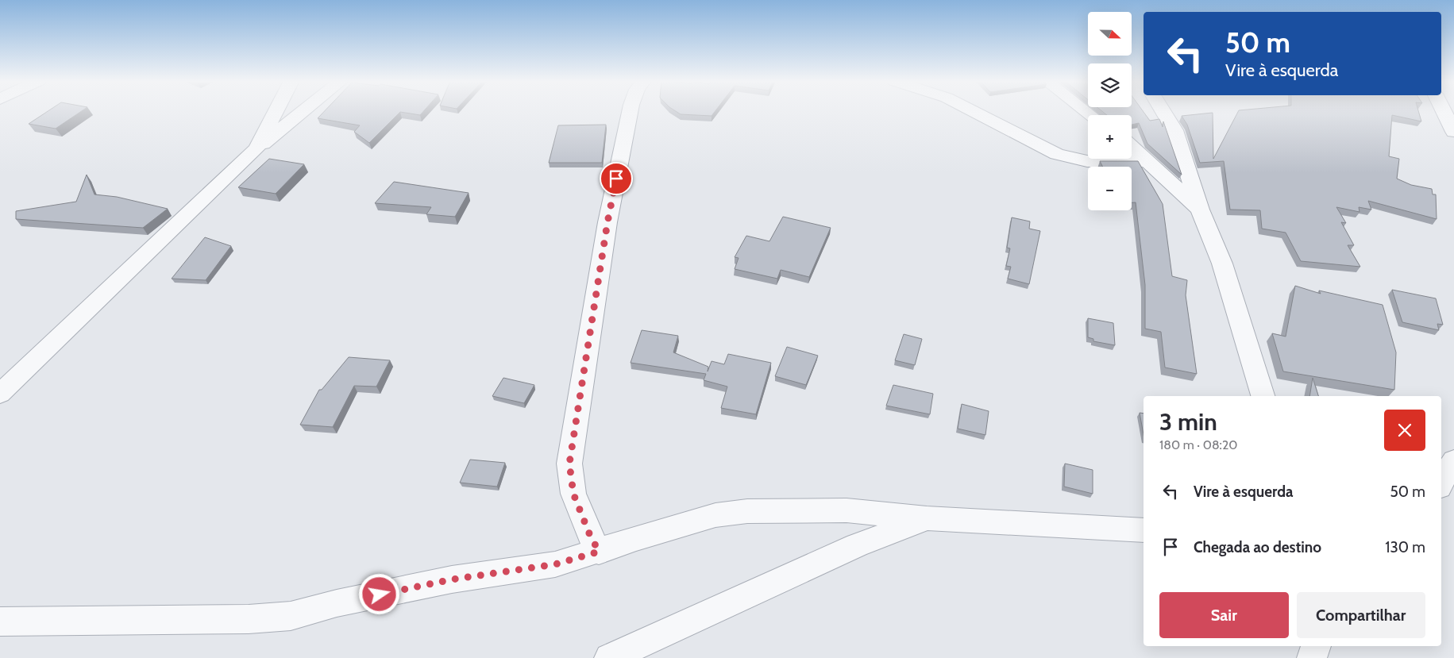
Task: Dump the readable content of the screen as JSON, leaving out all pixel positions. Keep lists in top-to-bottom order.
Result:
{
  "north": "right",
  "page": {
    "map_buttons": ["+", "−"],
    "turn": ["50 m", "Vire à esquerda"],
    "heading": ["3 min", "180 m · 08:20"],
    "list": [
      {
        "name": "Vire à esquerda",
        "value": "50 m"
      },
      {
        "name": "Chegada ao destino",
        "value": "130 m"
      }
    ],
    "buttons": ["Sair", "Compartilhar"]
  }
}
